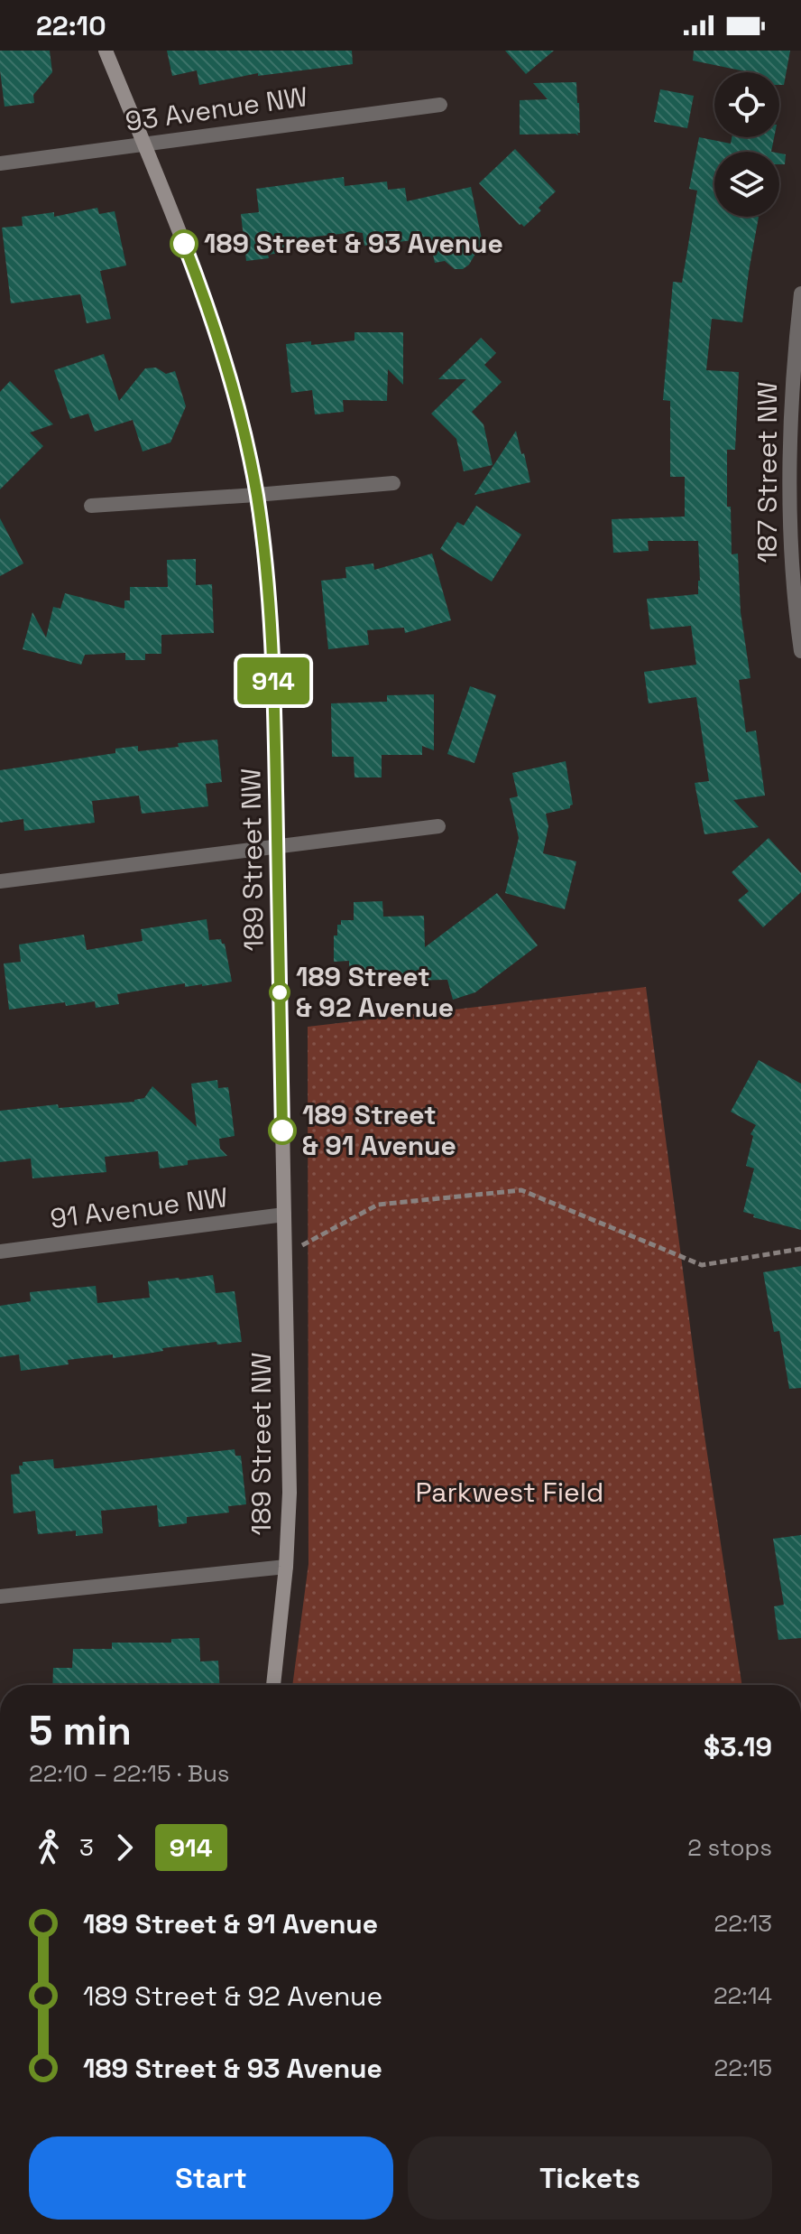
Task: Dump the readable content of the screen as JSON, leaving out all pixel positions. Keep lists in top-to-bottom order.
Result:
{
  "streets": {
    "street": [
      "93 Avenue NW",
      "187 Street NW",
      "189 Street NW",
      "91 Avenue NW"
    ]
  },
  "crossings": [
    ["93 Avenue NW", "189 Street NW"],
    ["189 Street NW", "91 Avenue NW"]
  ],
  "parks": ["Parkwest Field"],
  "places": ["189 Street & 93 Avenue", "189 Street & 92 Avenue", "189 Street & 91 Avenue"],
  "lines": ["bus line 914"],
  "page": {
    "status": "22:10",
    "on_map": "914",
    "heading": ["5 min", "22:10 – 22:15 · Bus", "$3.19"],
    "legs": ["3", "914", "2 stops"],
    "list": [
      {
        "name": "189 Street & 91 Avenue",
        "value": "22:13"
      },
      {
        "name": "189 Street & 92 Avenue",
        "value": "22:14"
      },
      {
        "name": "189 Street & 93 Avenue",
        "value": "22:15"
      }
    ],
    "buttons": ["Start", "Tickets"]
  }
}
